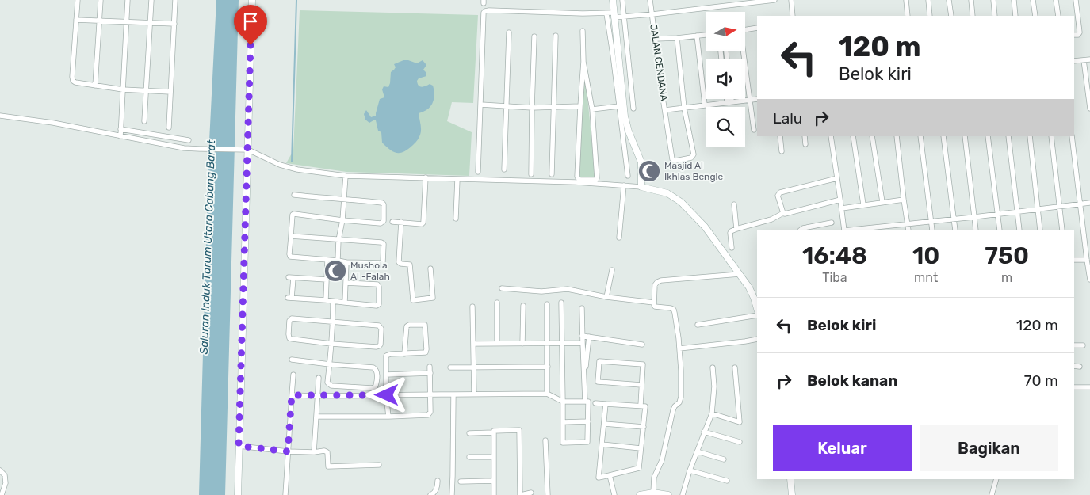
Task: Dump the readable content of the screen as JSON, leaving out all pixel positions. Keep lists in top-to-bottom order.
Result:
{
  "streets": {
    "street": ["JALAN CENDANA"]
  },
  "water": ["Saluran Induk Tarum Utara Cabang Barat"],
  "places": {
    "mosque": ["Masjid Al Ikhlas Bengle", "Mushola Al -Falah"]
  },
  "north": "right",
  "page": {
    "turn": ["120 m", "Belok kiri"],
    "then": "Lalu",
    "eta": [
      "16:48",
      "Tiba",
      "10",
      "mnt",
      "750",
      "m"
    ],
    "list": [
      {
        "name": "Belok kiri",
        "value": "120 m"
      },
      {
        "name": "Belok kanan",
        "value": "70 m"
      }
    ],
    "buttons": ["Keluar", "Bagikan"]
  }
}
